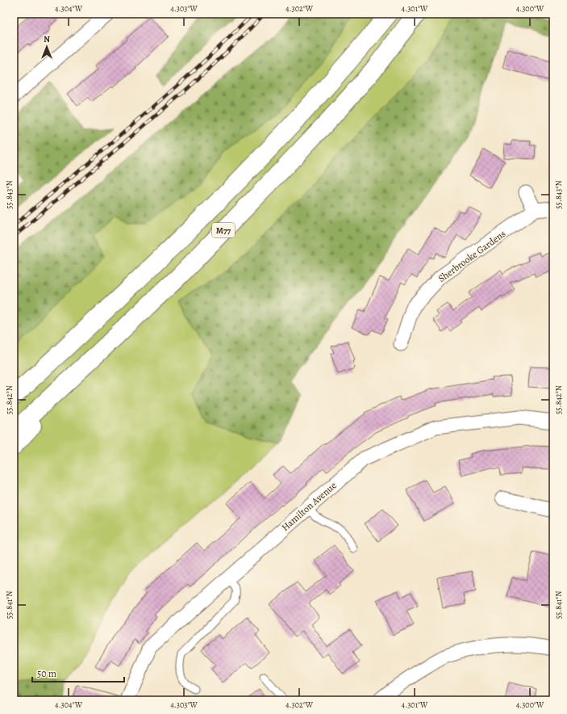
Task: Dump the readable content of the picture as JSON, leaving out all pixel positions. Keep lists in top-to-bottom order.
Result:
{
  "streets": {
    "highway": ["M77"],
    "street": ["Sherbrooke Gardens", "Hamilton Avenue"]
  },
  "scale_bar": "50 m",
  "north": "top",
  "coordinates": [
    "4.304°W",
    "4.303°W",
    "4.302°W",
    "4.301°W",
    "4.300°W",
    "55.843°N",
    "55.842°N",
    "55.841°N"
  ]
}
